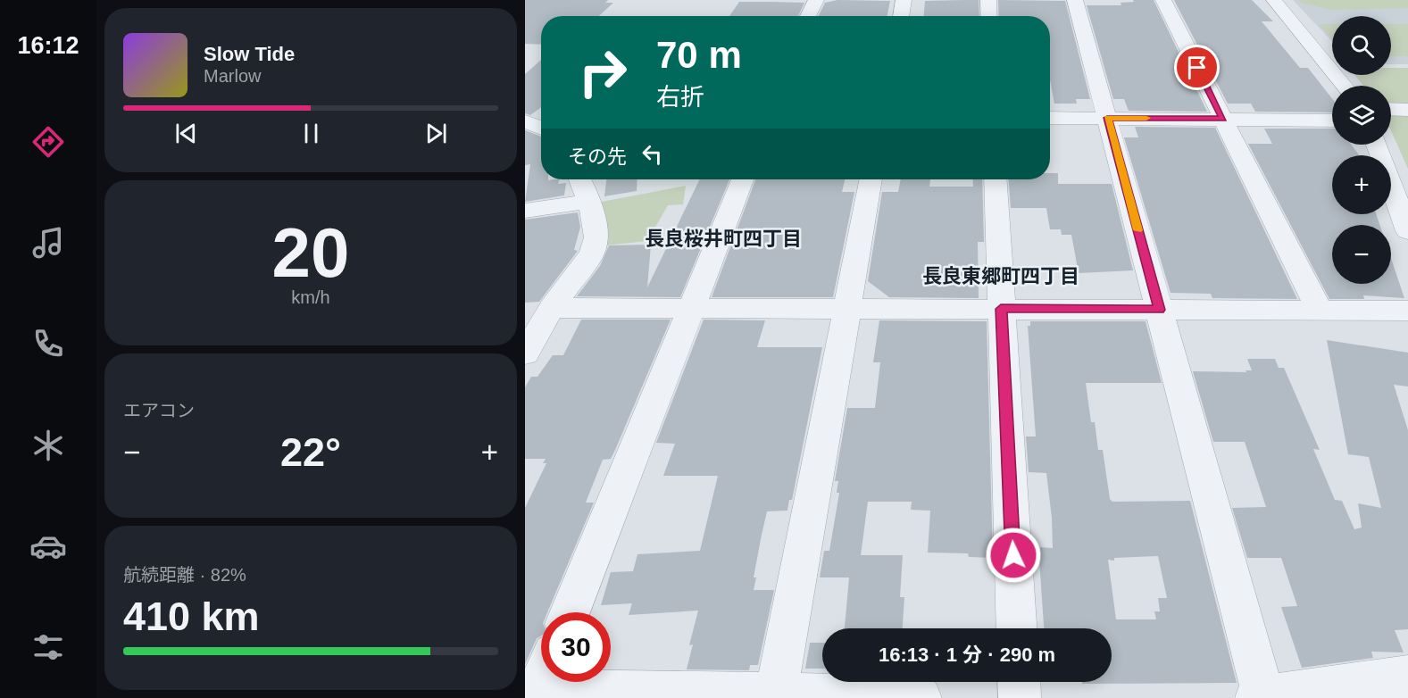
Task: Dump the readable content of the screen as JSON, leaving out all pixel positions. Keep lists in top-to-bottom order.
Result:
{
  "districts": ["長良桜井町四丁目", "長良東郷町四丁目"],
  "page": {
    "tabs": "16:12",
    "map_buttons": ["+", "−"],
    "turn": ["70 m", "右折"],
    "song": ["Slow Tide", "Marlow"],
    "then": "その先",
    "tile": [
      ["20", "km/h"],
      "エアコン",
      ["航続距離 · 82%", "410 km"]
    ],
    "heat": ["−", "22°", "+"],
    "limit": "30",
    "trip": "16:13 · 1 分 · 290 m"
  }
}
